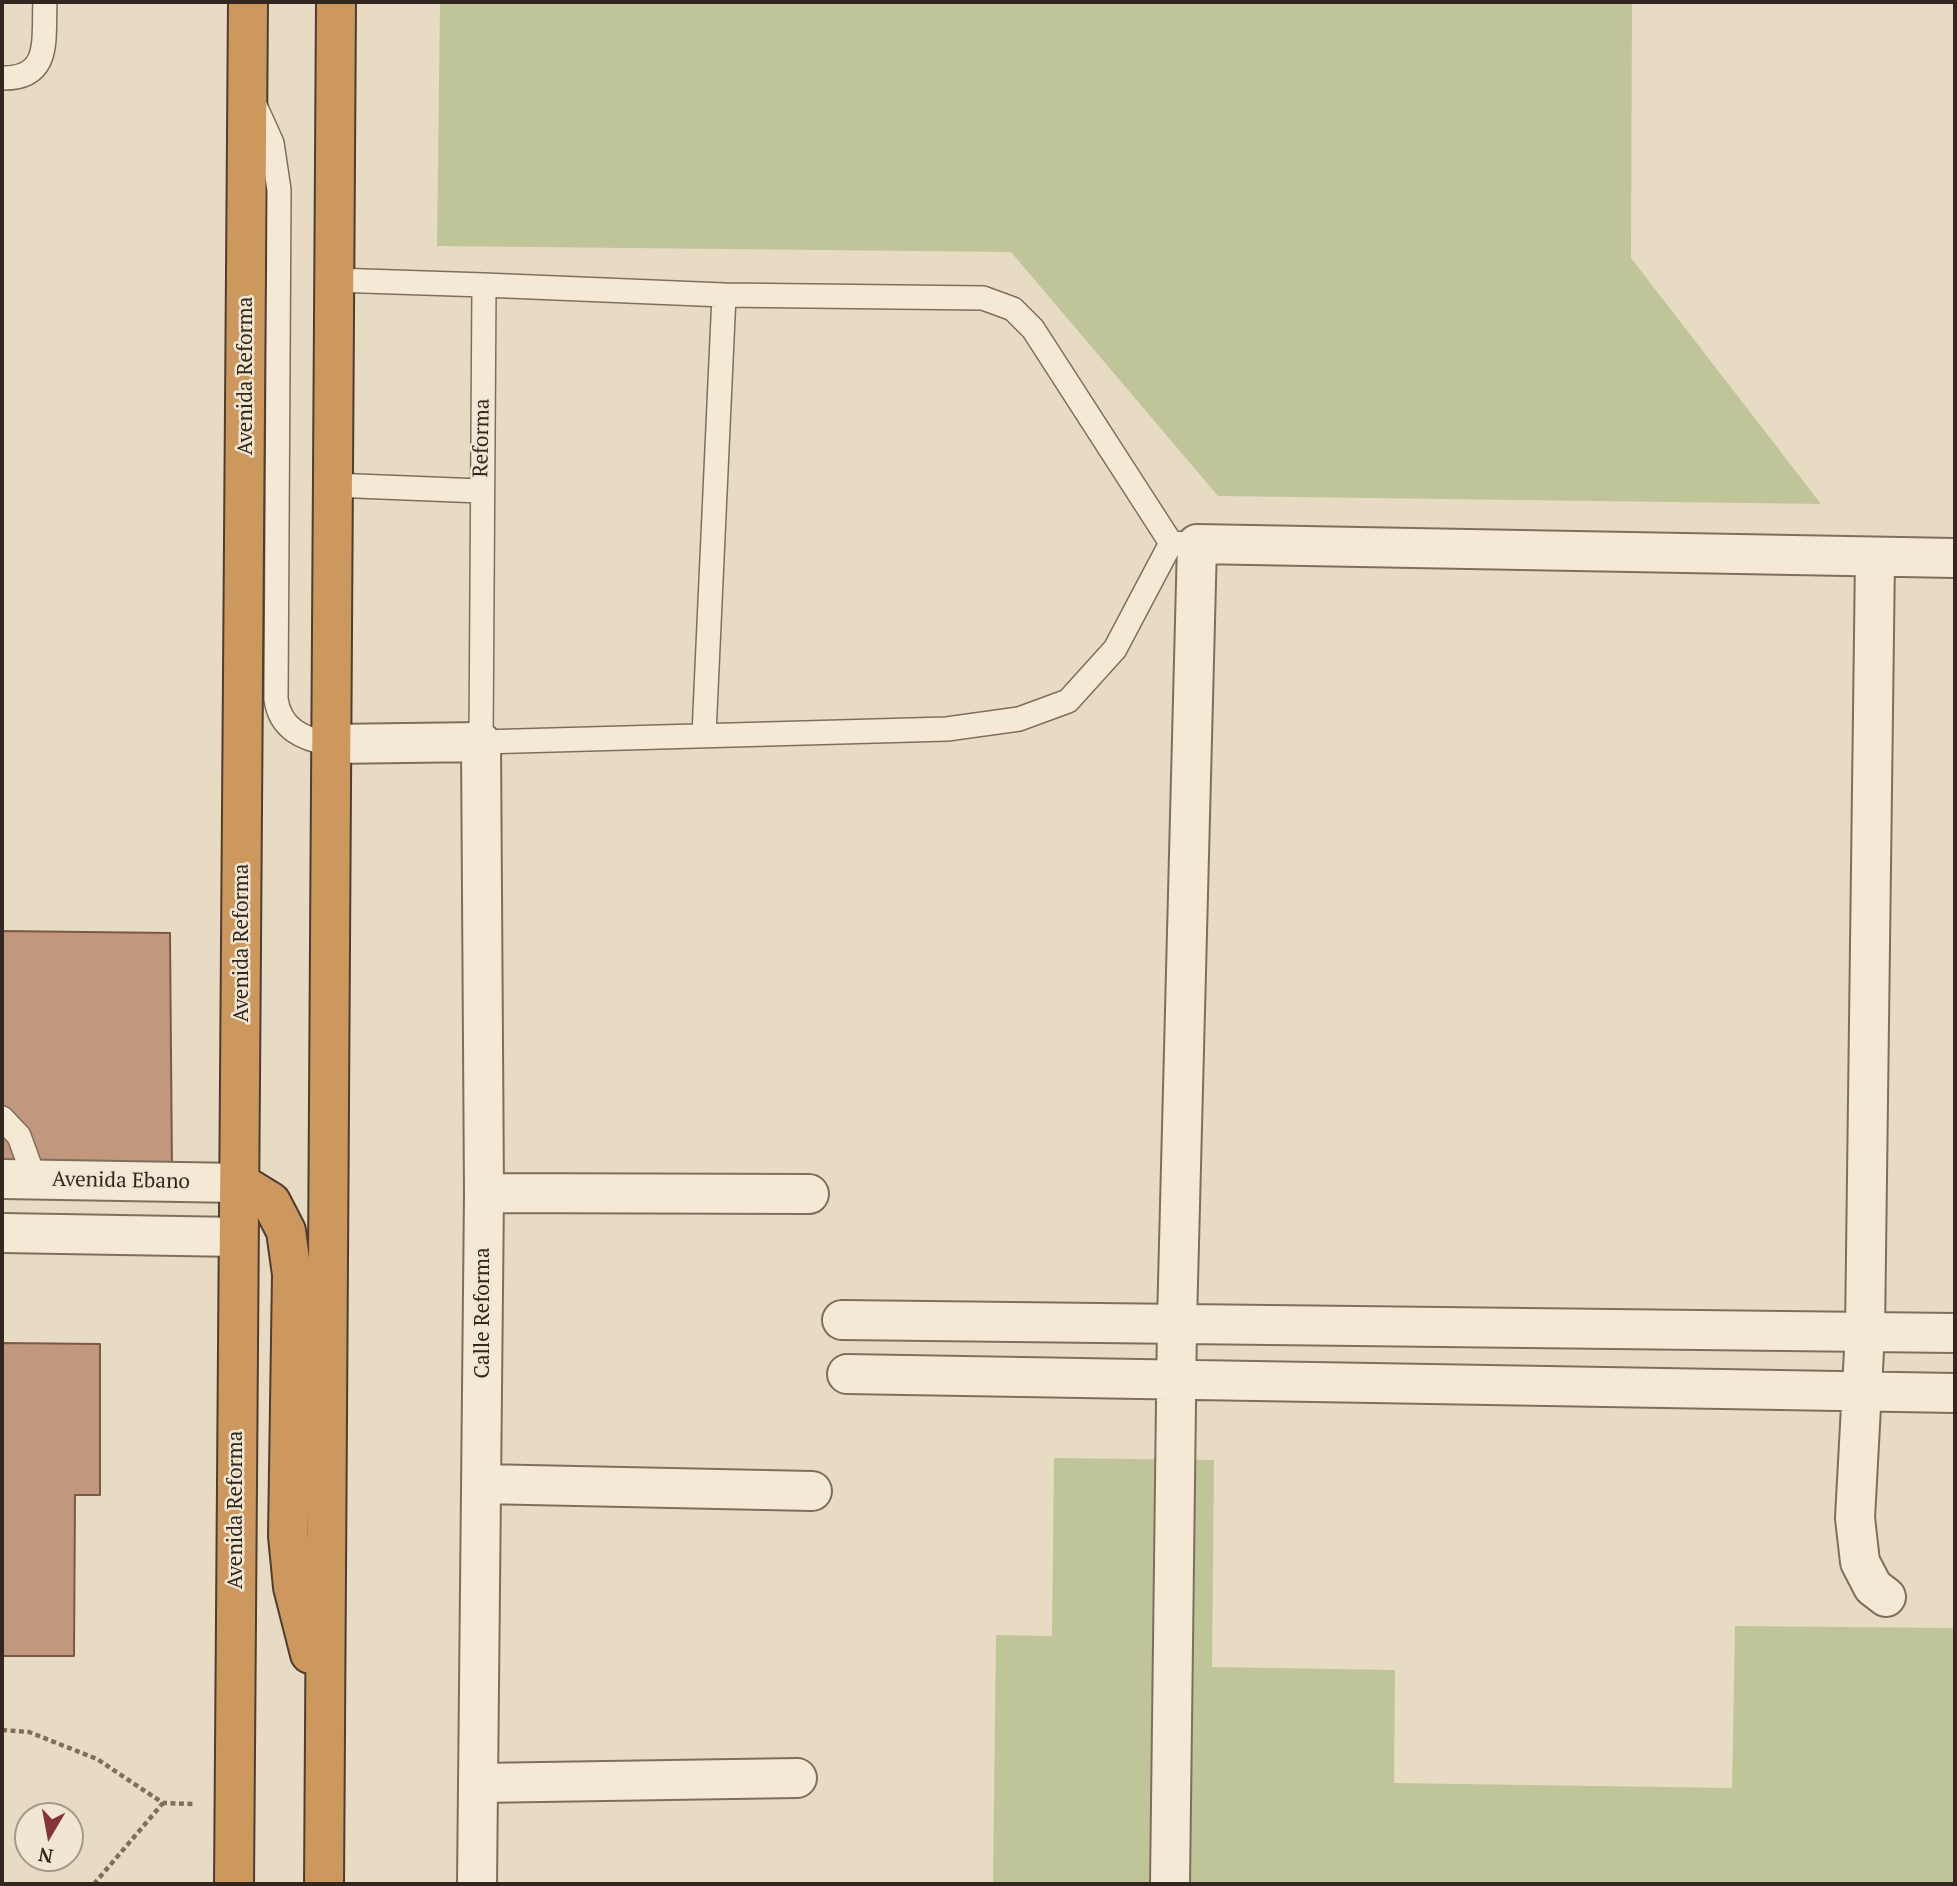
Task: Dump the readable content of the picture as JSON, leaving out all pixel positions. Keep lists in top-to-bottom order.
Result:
{
  "streets": {
    "highway": ["Avenida Reforma"],
    "street": ["Avenida Ebano", "Calle Reforma"],
    "lane": ["Reforma"]
  },
  "crossings": [
    ["Avenida Reforma", "Avenida Ebano"],
    ["Reforma", "Calle Reforma"]
  ],
  "north": "bottom"
}
